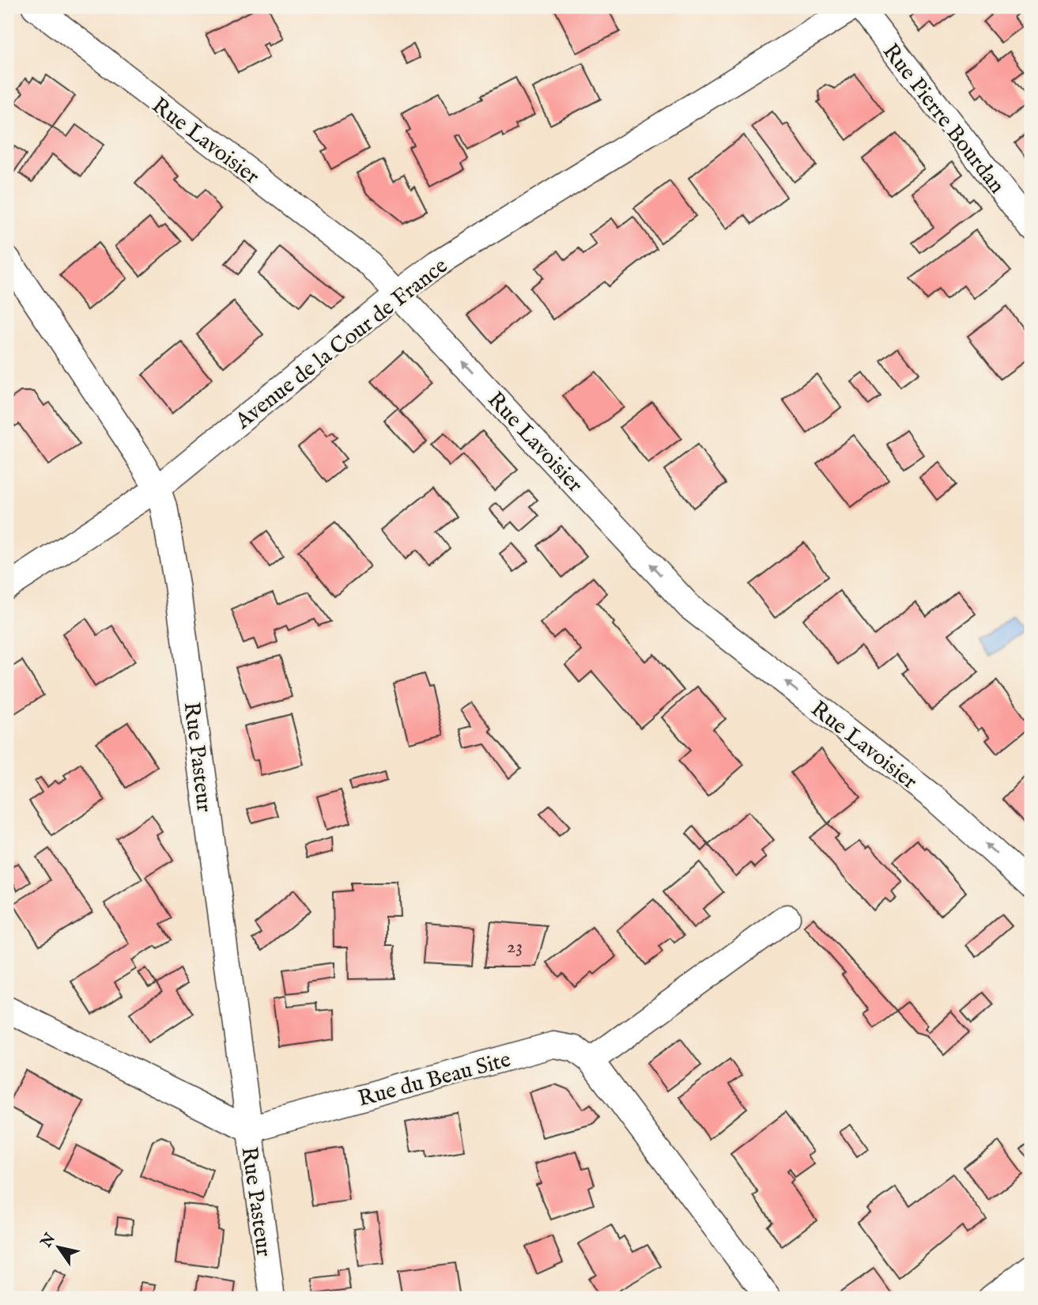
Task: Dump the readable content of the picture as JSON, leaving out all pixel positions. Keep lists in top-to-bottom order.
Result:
{
  "streets": {
    "street": [
      "Rue Pierre Bourdan",
      "Rue Lavoisier",
      "Avenue de la Cour de France",
      "Rue Pasteur",
      "Rue du Beau Site"
    ]
  },
  "crossings": [
    ["Rue Lavoisier", "Avenue de la Cour de France"],
    ["Avenue de la Cour de France", "Rue Pasteur"],
    ["Rue Pasteur", "Rue du Beau Site"]
  ],
  "one_way": ["Rue Lavoisier"],
  "house_numbers": ["23"],
  "north": "top left"
}
